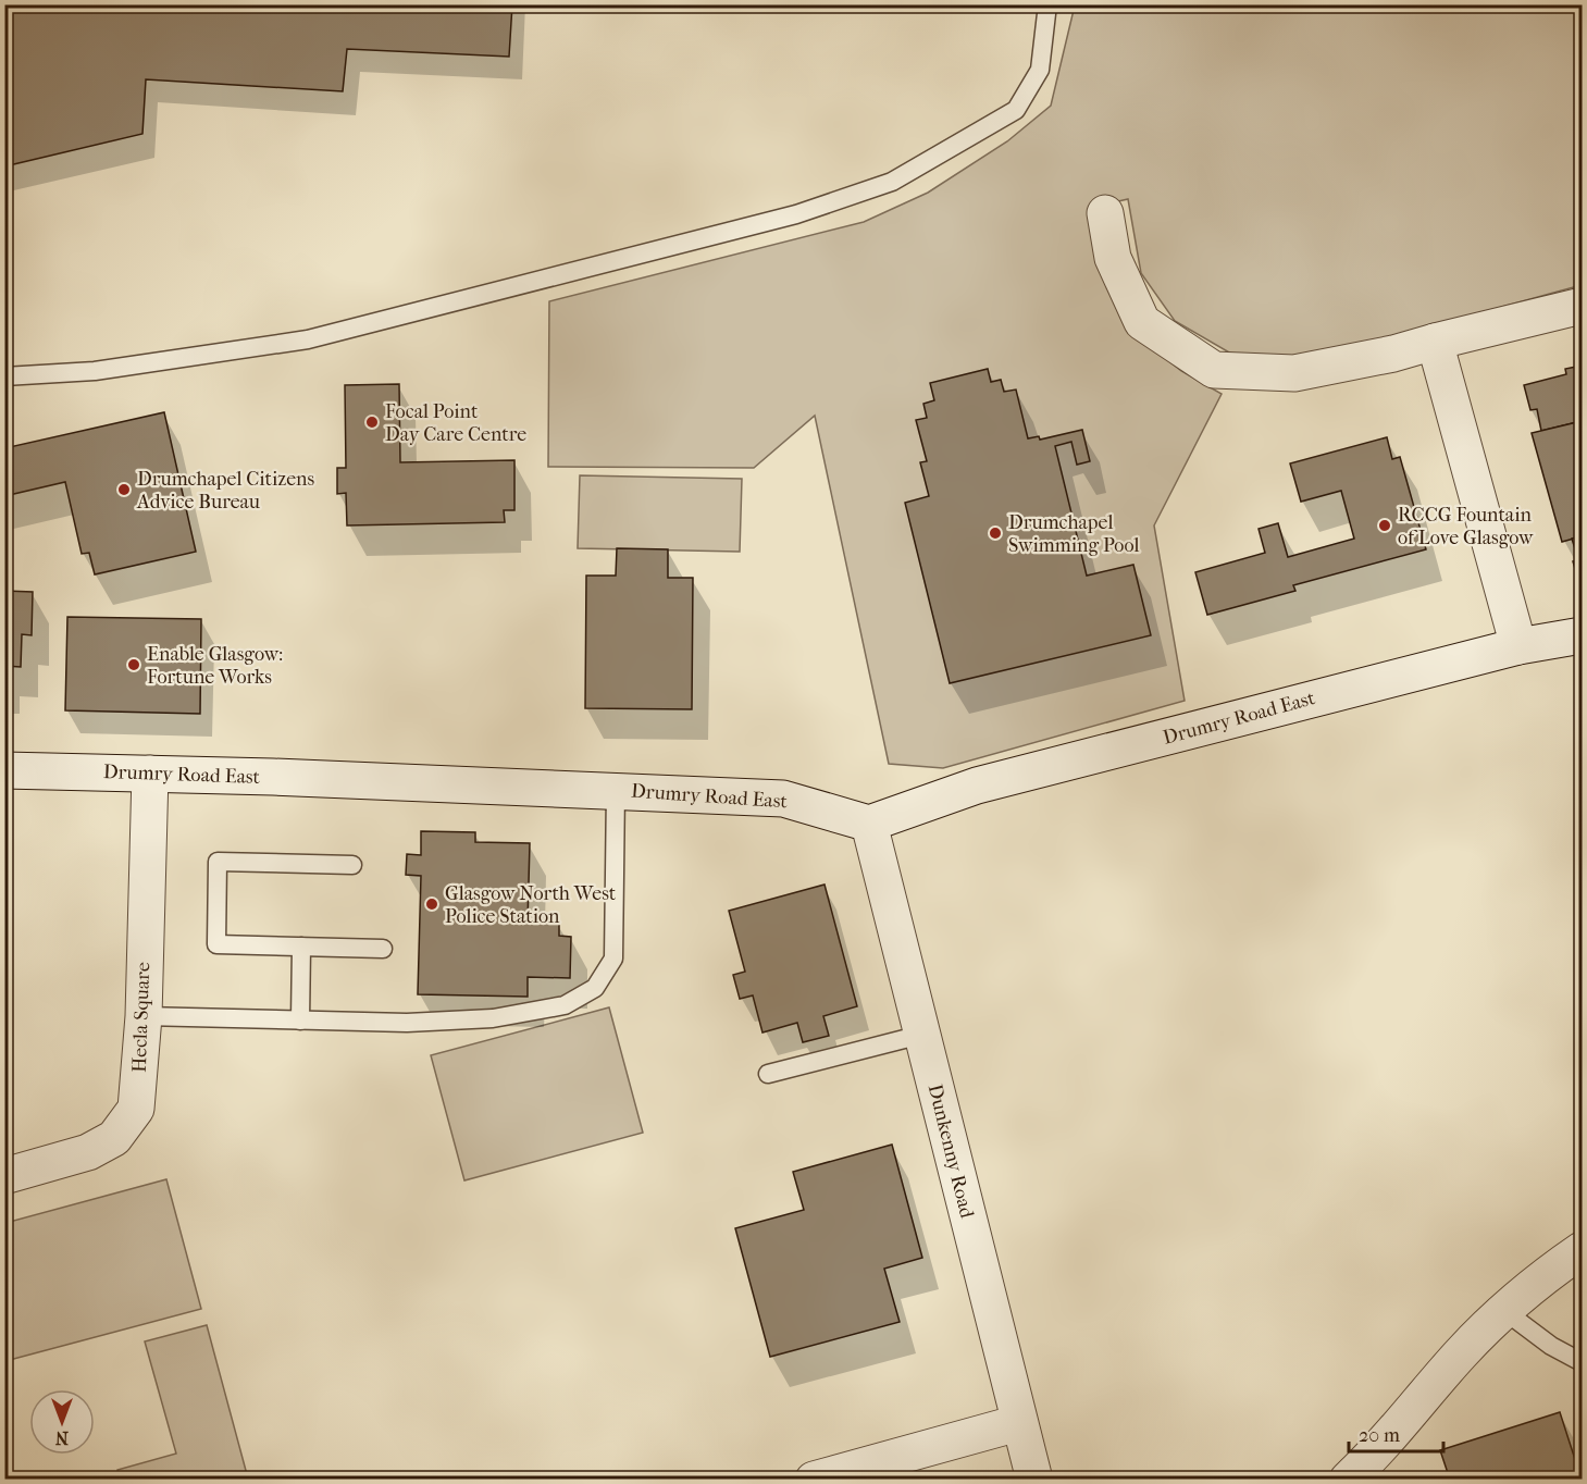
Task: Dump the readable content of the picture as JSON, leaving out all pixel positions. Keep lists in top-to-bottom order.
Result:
{
  "streets": {
    "street": ["Drumry Road East", "Hecla Square", "Dunkenny Road"]
  },
  "crossings": [
    ["Drumry Road East", "Hecla Square"],
    ["Drumry Road East", "Dunkenny Road"]
  ],
  "places": [
    "Focal Point Day Care Centre",
    "Drumchapel Citizens Advice Bureau",
    "RCCG Fountain of Love Glasgow",
    "Drumchapel Swimming Pool",
    "Enable Glasgow: Fortune Works",
    "Glasgow North West Police Station"
  ],
  "scale_bar": "20 m",
  "north": "bottom"
}
